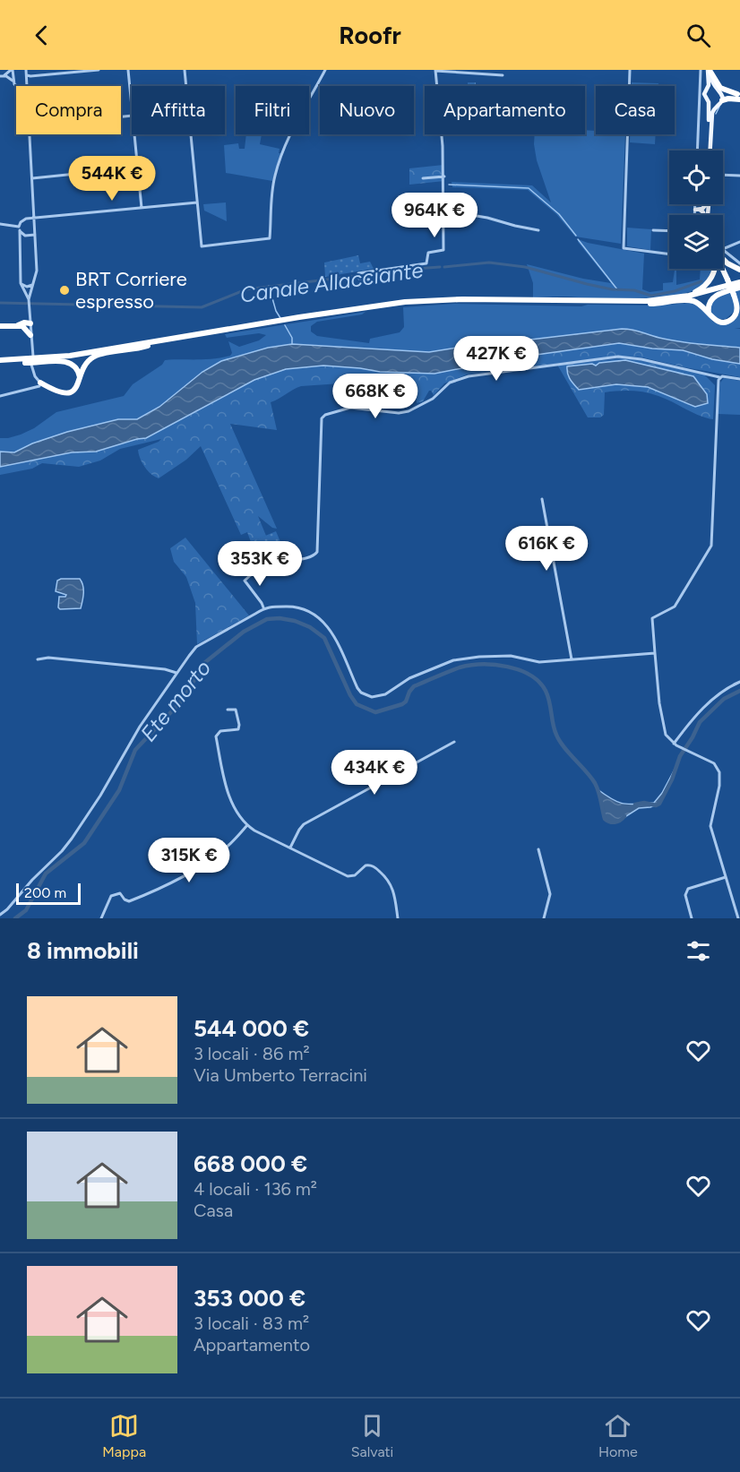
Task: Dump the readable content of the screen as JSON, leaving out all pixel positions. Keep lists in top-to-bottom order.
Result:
{
  "water": ["Canale Allacciante", "Ete morto"],
  "places": ["BRT Corriere espresso"],
  "scale_bar": "200 m",
  "page": {
    "header": "Roofr",
    "chip": [
      "Compra",
      "Affitta",
      "Filtri",
      "Nuovo",
      "Appartamento",
      "Casa"
    ],
    "price": [
      "544K €",
      "964K €",
      "427K €",
      "668K €",
      "616K €",
      "353K €",
      "434K €",
      "315K €"
    ],
    "scale": "200 m",
    "heading": "8 immobili",
    "list": [
      {
        "name": "544 000 €",
        "note": "3 locali · 86 m² · Via Umberto Terracini"
      },
      {
        "name": "668 000 €",
        "note": "4 locali · 136 m² · Casa"
      },
      {
        "name": "353 000 €",
        "note": "3 locali · 83 m² · Appartamento"
      }
    ],
    "tabs": ["Mappa", "Salvati", "Home"]
  }
}
